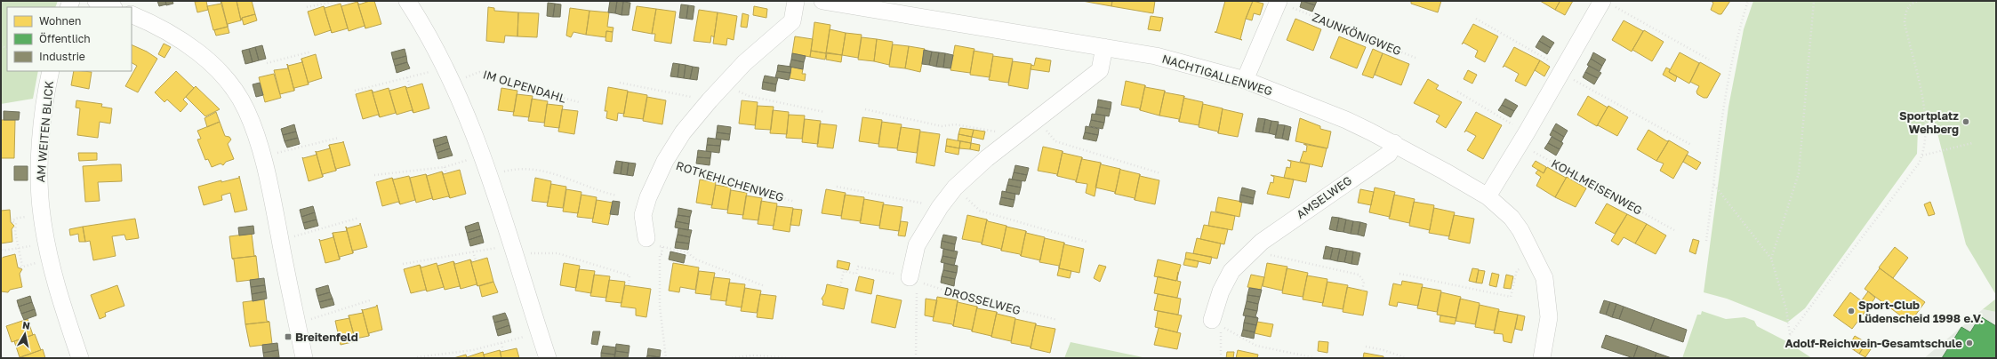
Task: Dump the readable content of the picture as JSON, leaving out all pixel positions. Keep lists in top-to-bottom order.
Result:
{
  "streets": {
    "street": [
      "NACHTIGALLENWEG",
      "AM WEITEN BLICK",
      "ROTKEHLCHENWEG",
      "AMSELWEG"
    ],
    "path": [
      "ZAUNKÖNIGWEG",
      "IM OLPENDAHL",
      "KOHLMEISENWEG",
      "DROSSELWEG"
    ]
  },
  "crossings": [
    ["NACHTIGALLENWEG", "AMSELWEG"]
  ],
  "places": {
    "other": ["Sportplatz Wehberg", "Sport-Club Lüdenscheid 1998 e.V.", "Adolf-Reichwein-Gesamtschule"],
    "transit": ["Breitenfeld"]
  },
  "legend": ["Wohnen", "Öffentlich", "Industrie"],
  "north": "top"
}
